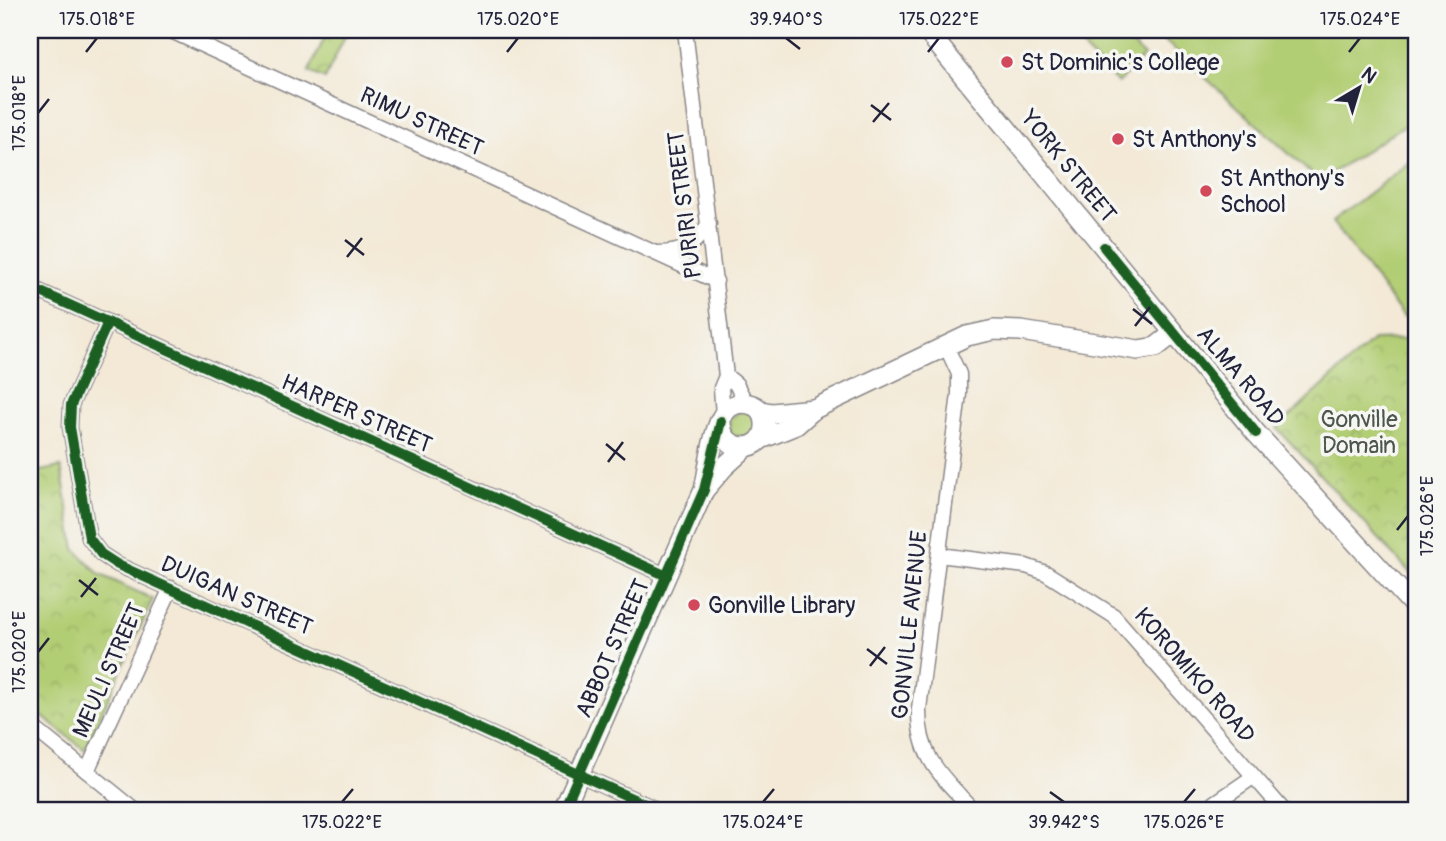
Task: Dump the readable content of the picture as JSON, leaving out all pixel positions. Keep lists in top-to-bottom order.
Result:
{
  "streets": {
    "street": [
      "RIMU STREET",
      "YORK STREET",
      "PURIRI STREET",
      "ALMA ROAD",
      "HARPER STREET",
      "DUIGAN STREET",
      "GONVILLE AVENUE",
      "ABBOT STREET",
      "MEULI STREET",
      "KOROMIKO ROAD"
    ]
  },
  "crossings": [
    ["RIMU STREET", "PURIRI STREET"],
    ["YORK STREET", "ALMA ROAD"],
    ["PURIRI STREET", "ALMA ROAD"],
    ["PURIRI STREET", "ABBOT STREET"],
    ["ALMA ROAD", "GONVILLE AVENUE"],
    ["ALMA ROAD", "ABBOT STREET"],
    ["HARPER STREET", "DUIGAN STREET"],
    ["HARPER STREET", "ABBOT STREET"],
    ["DUIGAN STREET", "ABBOT STREET"],
    ["DUIGAN STREET", "MEULI STREET"],
    ["GONVILLE AVENUE", "KOROMIKO ROAD"]
  ],
  "parks": ["Gonville Domain"],
  "places": [
    "St Dominic's College",
    "St Anthony's",
    "St Anthony's School",
    "Gonville Library"
  ],
  "north": "top right",
  "coordinates": [
    "175.018°E",
    "175.020°E",
    "39.940°S",
    "175.022°E",
    "175.024°E",
    "175.026°E",
    "39.942°S"
  ]
}
